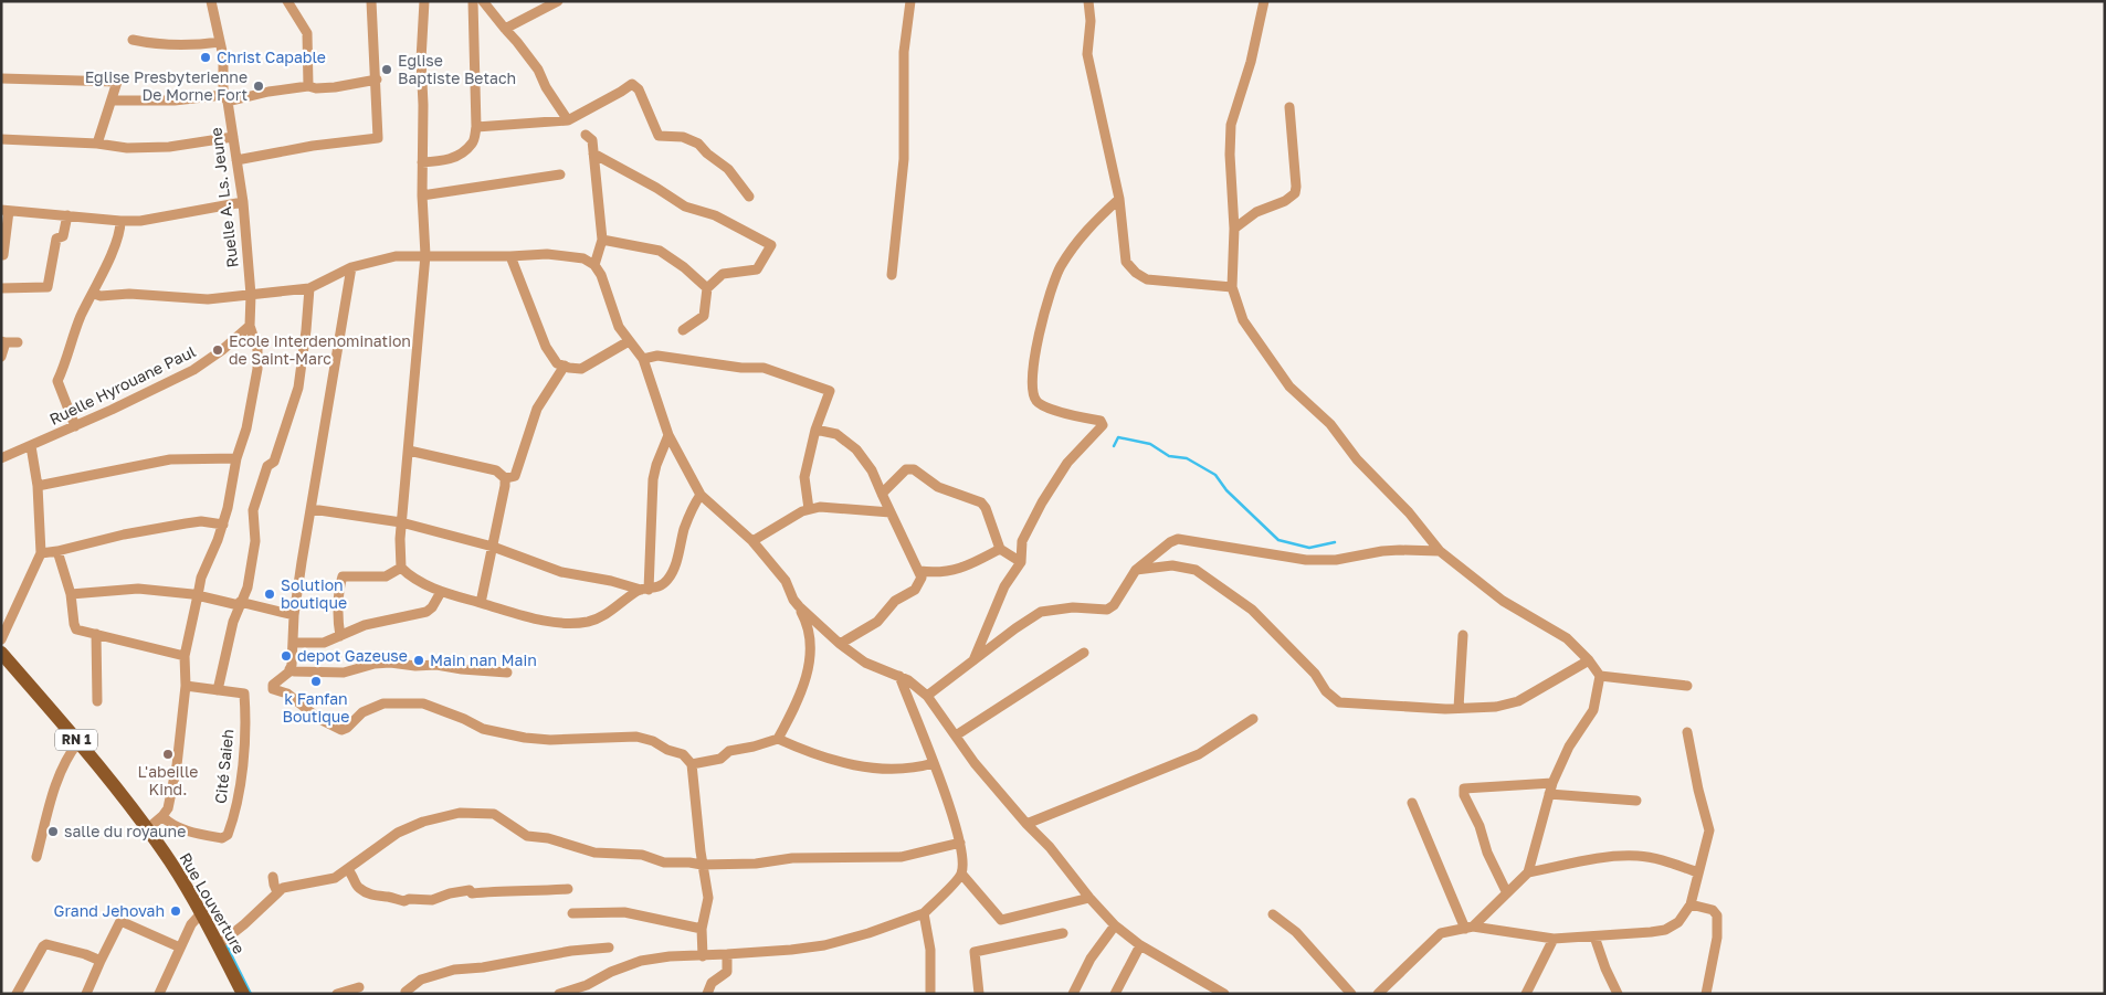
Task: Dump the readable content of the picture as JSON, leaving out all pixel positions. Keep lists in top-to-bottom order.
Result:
{
  "streets": {
    "main road": ["RN 1", "Rue Louverture"],
    "street": ["Ruelle A. Ls. Jeune", "Ruelle Hyrouane Paul", "Cité Saieh"]
  },
  "crossings": [
    ["Ruelle A. Ls. Jeune", "Ruelle Hyrouane Paul"],
    ["Ruelle A. Ls. Jeune", "Cité Saieh"]
  ],
  "places": [
    "Christ Capable",
    "Eglise Baptiste Betach",
    "Eglise Presbyterienne De Morne Fort",
    "Ecole Interdenomination de Saint-Marc",
    "Solution boutique",
    "depot Gazeuse",
    "Main nan Main",
    "k Fanfan Boutique",
    "L'abeille Kind.",
    "salle du royaune",
    "Grand Jehovah"
  ]
}
